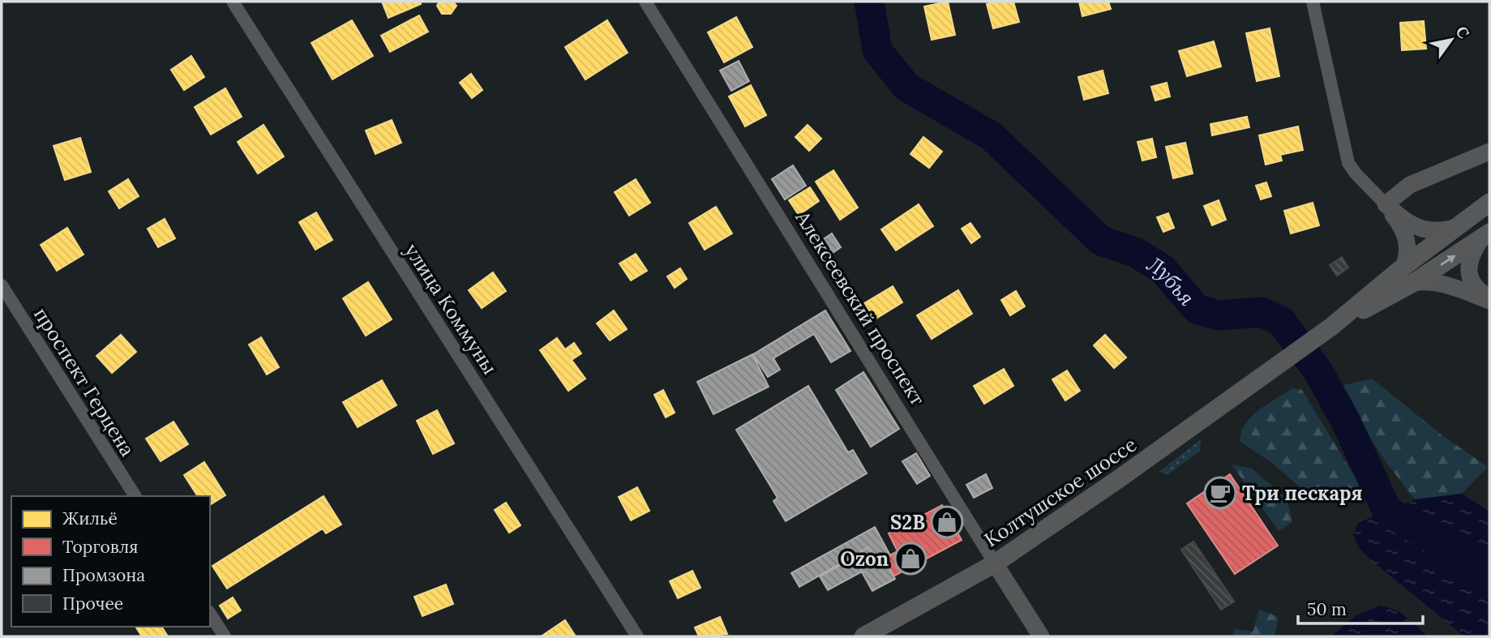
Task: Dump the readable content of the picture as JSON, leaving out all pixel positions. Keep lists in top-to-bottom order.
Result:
{
  "streets": {
    "main road": ["Колтушское шоссе"],
    "street": ["Алексеевский проспект", "улица Коммуны", "проспект Герцена"]
  },
  "crossings": [
    ["Алексеевский проспект", "Колтушское шоссе"]
  ],
  "water": ["Лубья"],
  "places": {
    "cafe": ["Три пескаря"],
    "shop": ["S2B", "Ozon"]
  },
  "legend": [
    "Жильё",
    "Торговля",
    "Промзона",
    "Прочее"
  ],
  "scale_bar": "50 m",
  "north": "top right"
}
